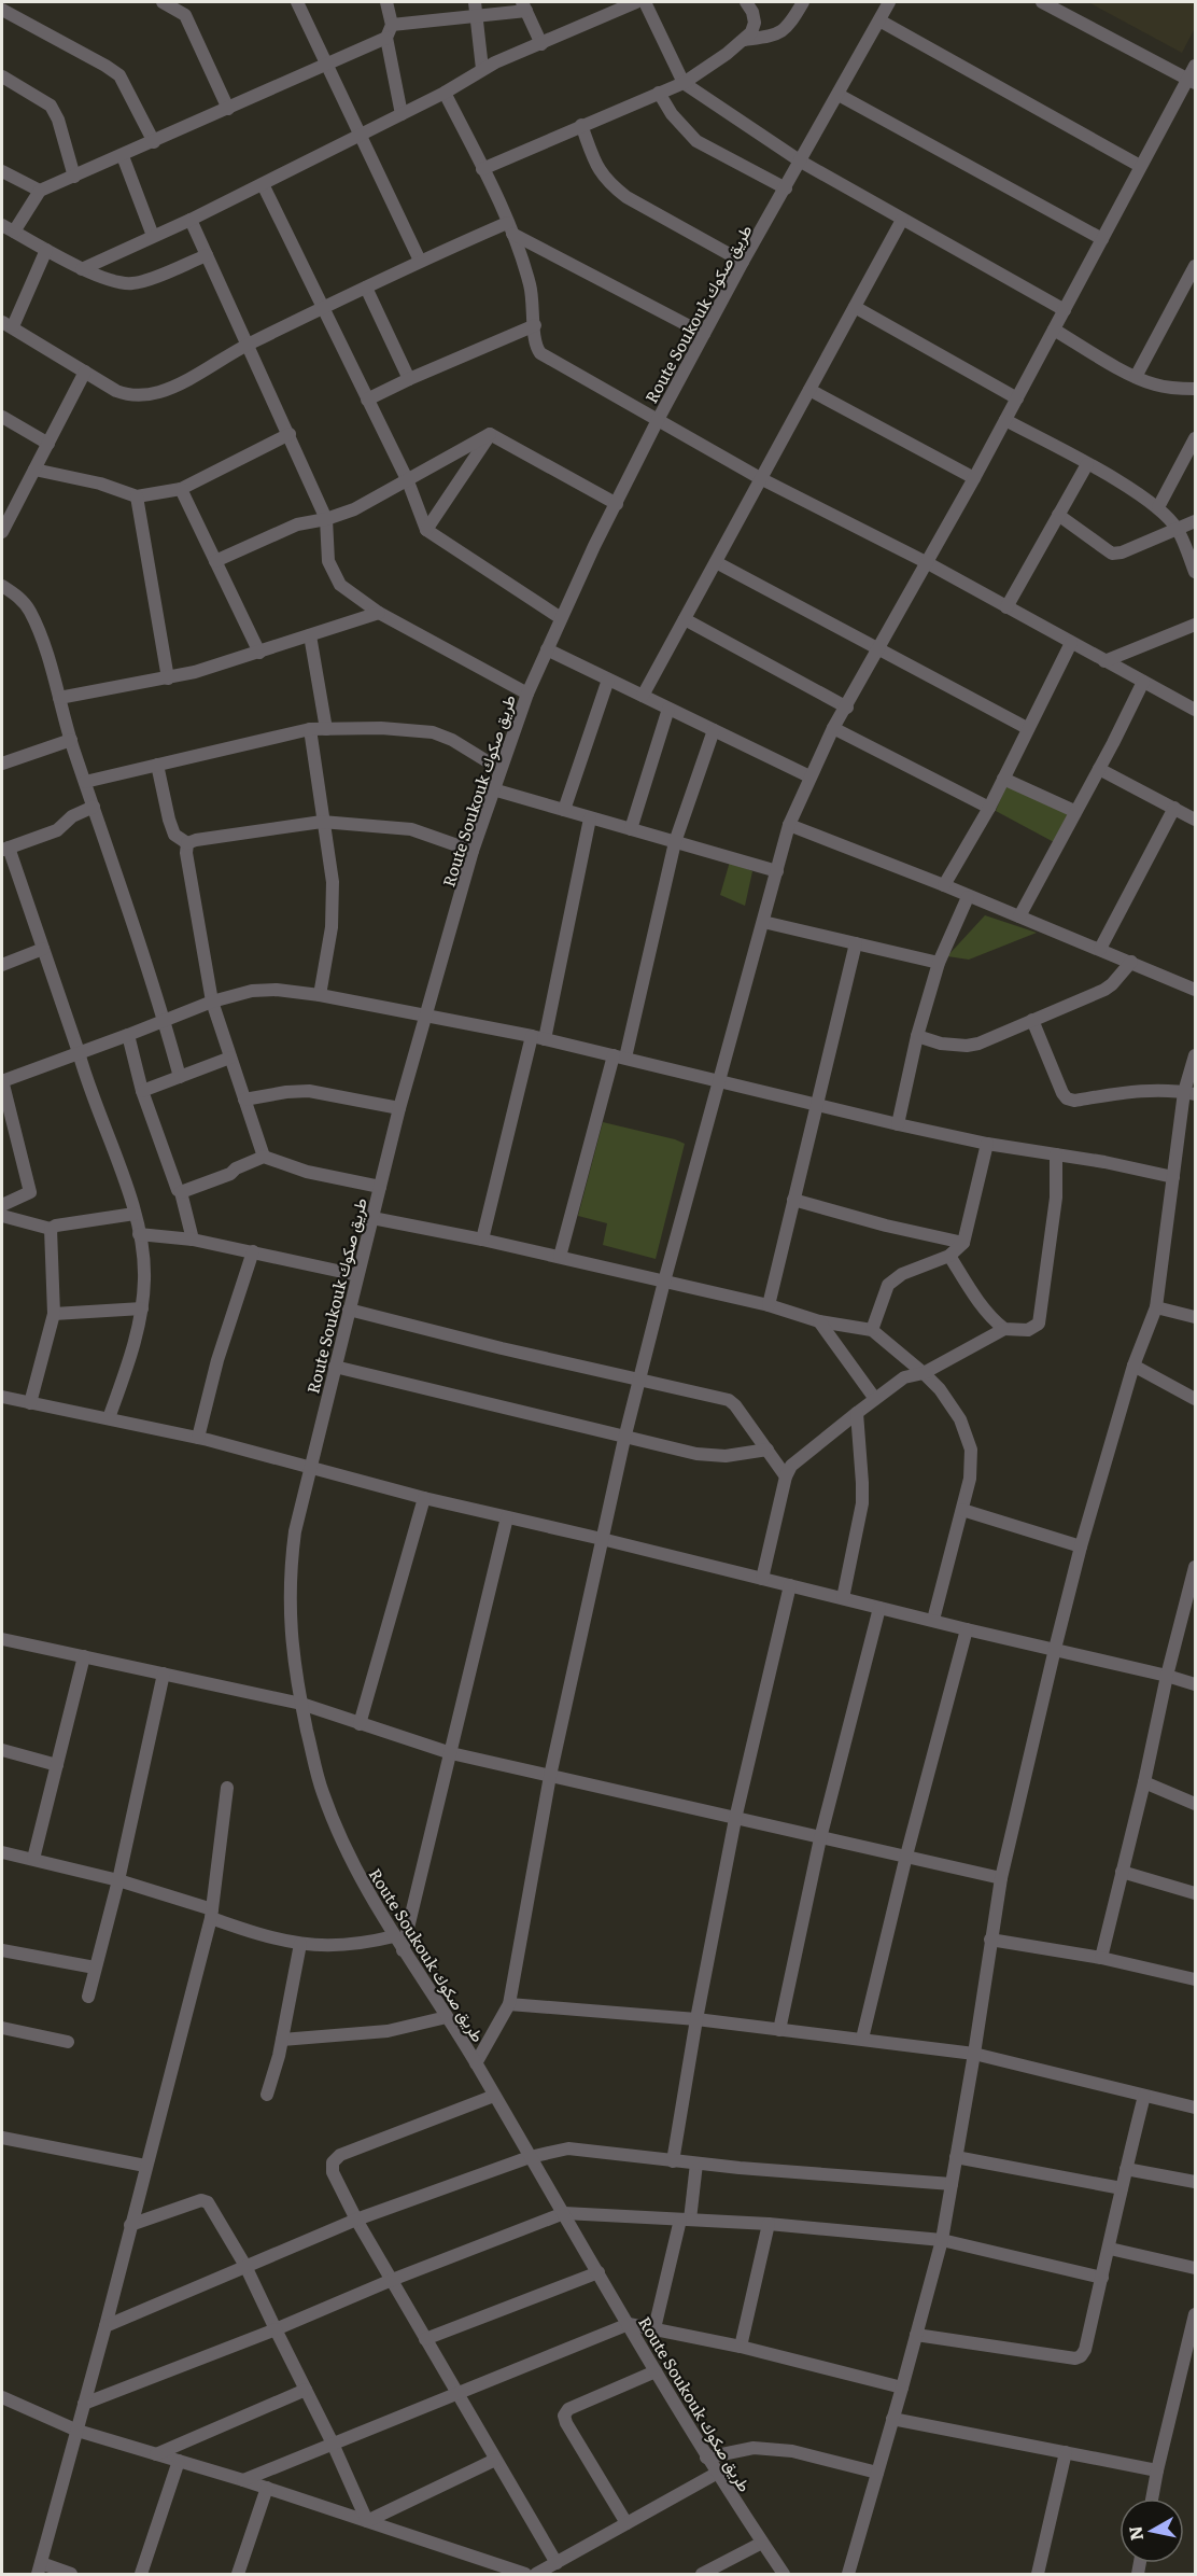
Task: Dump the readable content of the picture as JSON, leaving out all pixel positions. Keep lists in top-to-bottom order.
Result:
{
  "streets": {
    "street": ["Route Soukouk طريق صكوك"]
  },
  "north": "left"
}
